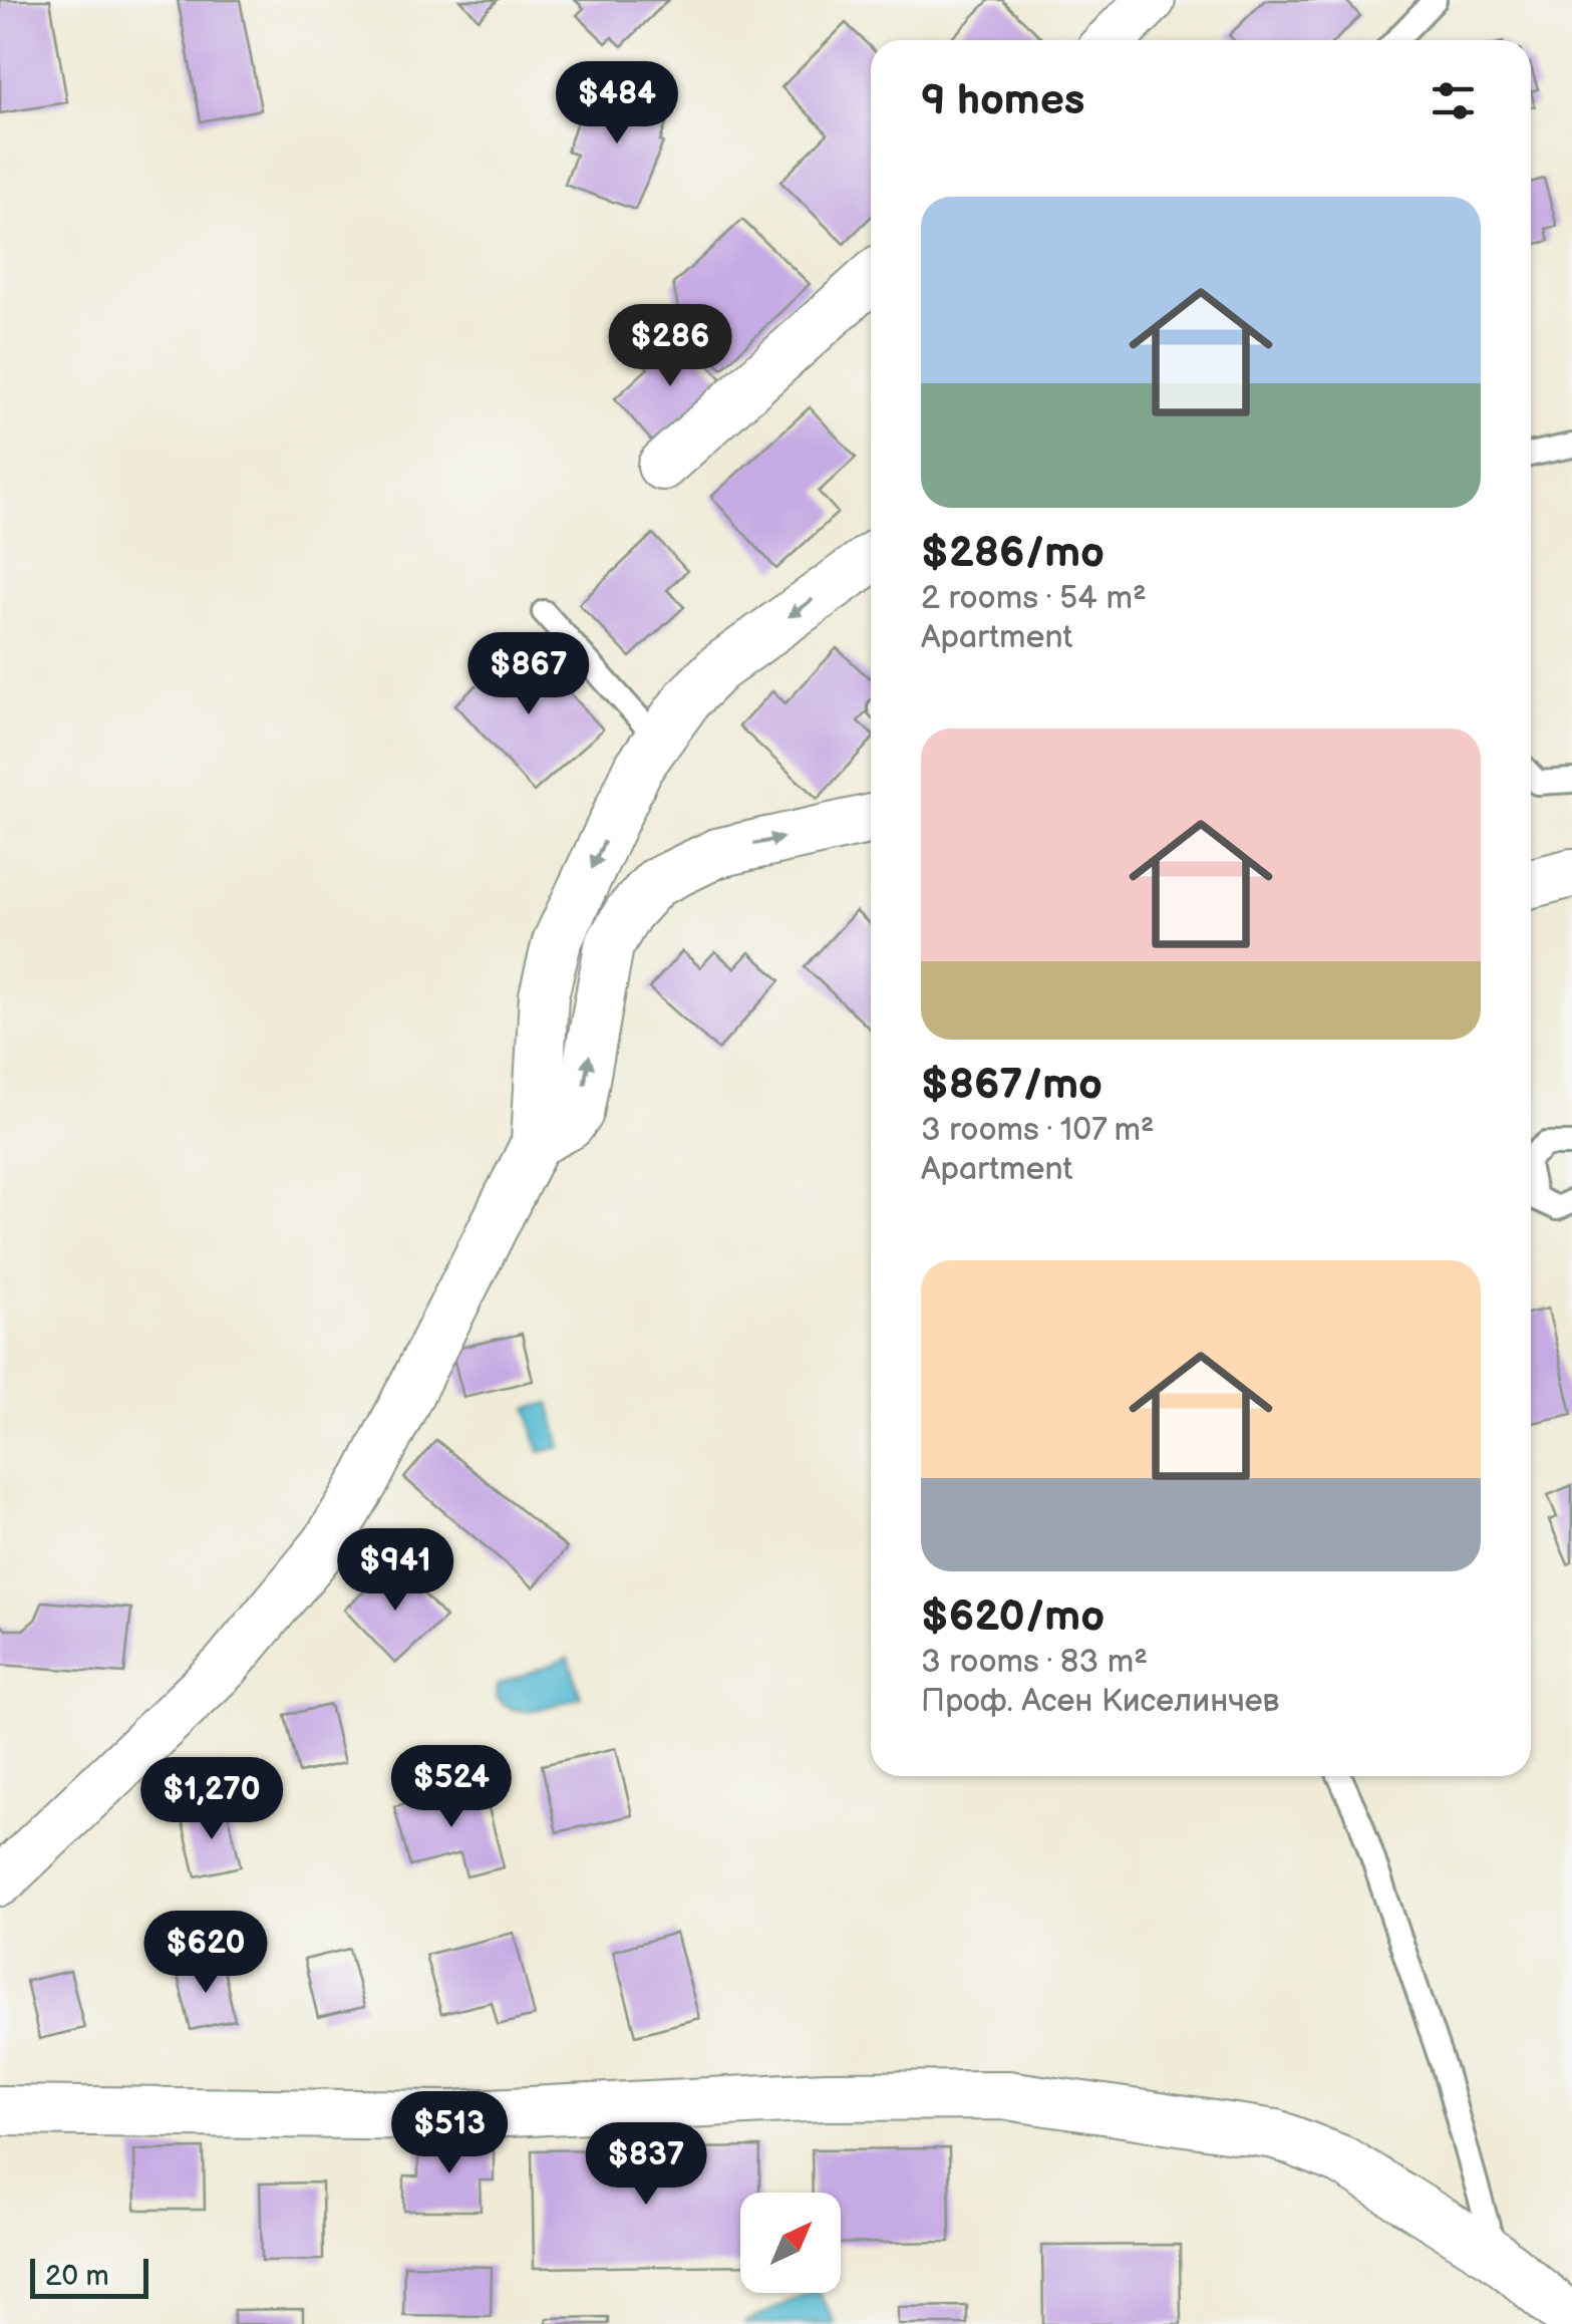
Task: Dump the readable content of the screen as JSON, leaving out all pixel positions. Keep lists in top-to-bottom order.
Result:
{
  "scale_bar": "20 m",
  "north": "top right",
  "page": {
    "heading": "9 homes",
    "price": [
      "$484",
      "$286",
      "$867",
      "$941",
      "$524",
      "$1,270",
      "$620",
      "$513",
      "$837"
    ],
    "list": [
      {
        "name": "$286/mo",
        "note": "2 rooms · 54 m² · Apartment"
      },
      {
        "name": "$867/mo",
        "note": "3 rooms · 107 m² · Apartment"
      },
      {
        "name": "$620/mo",
        "note": "3 rooms · 83 m² · Проф. Асен Киселинчев"
      }
    ],
    "scale": "20 m"
  }
}
